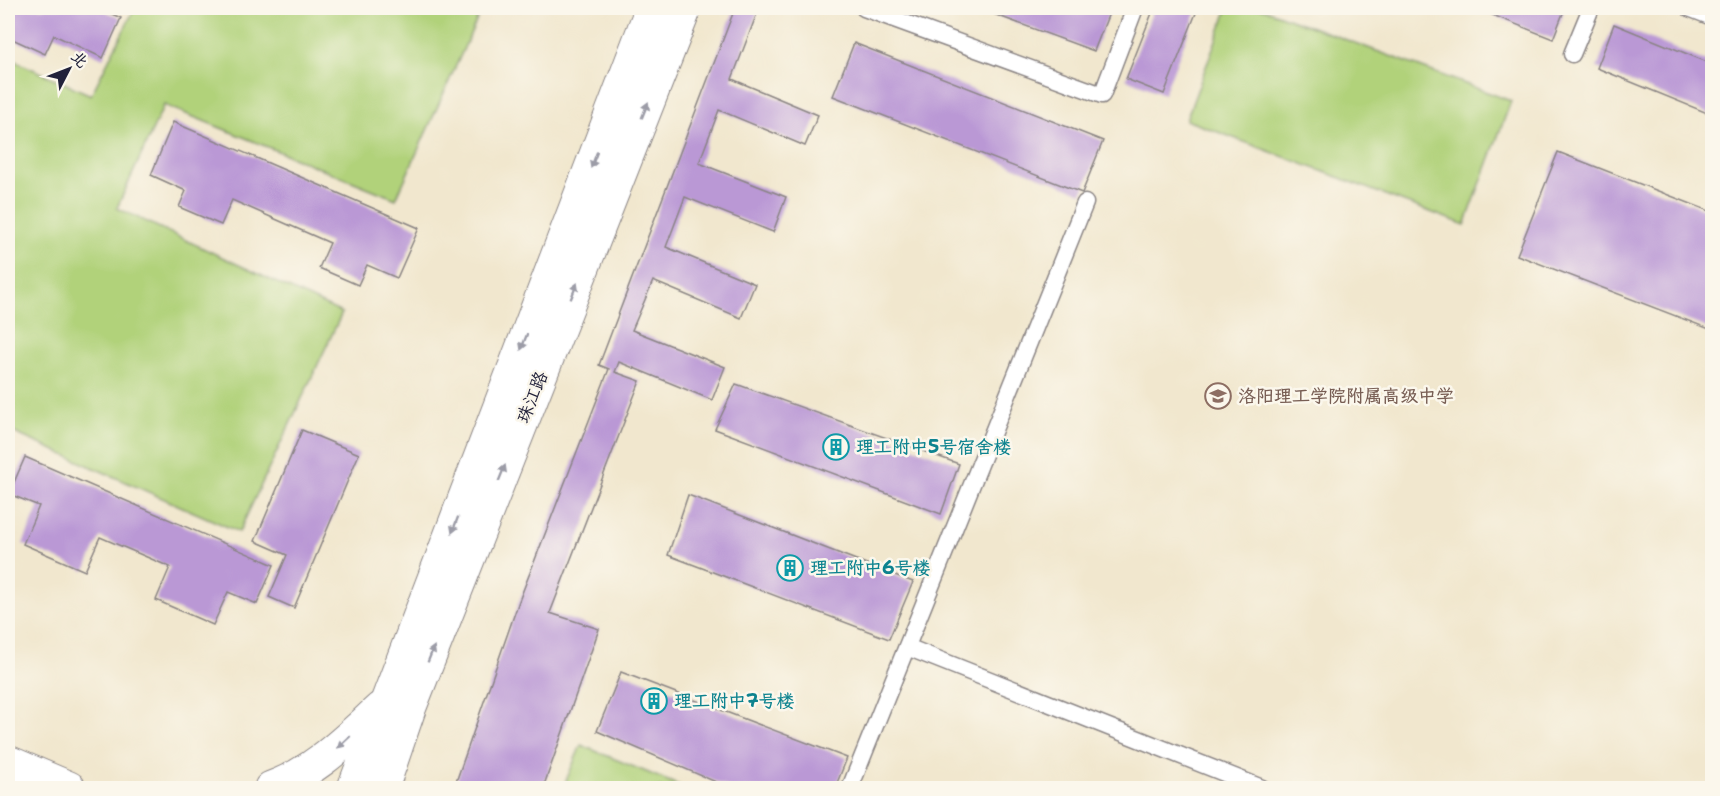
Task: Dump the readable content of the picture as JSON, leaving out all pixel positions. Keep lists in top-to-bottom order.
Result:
{
  "streets": {
    "main road": ["珠江路"]
  },
  "places": {
    "school or university": ["洛阳理工学院附属高级中学"],
    "building": ["理工附中5号宿舍楼", "理工附中6号楼", "理工附中7号楼"]
  },
  "north": "top right"
}
